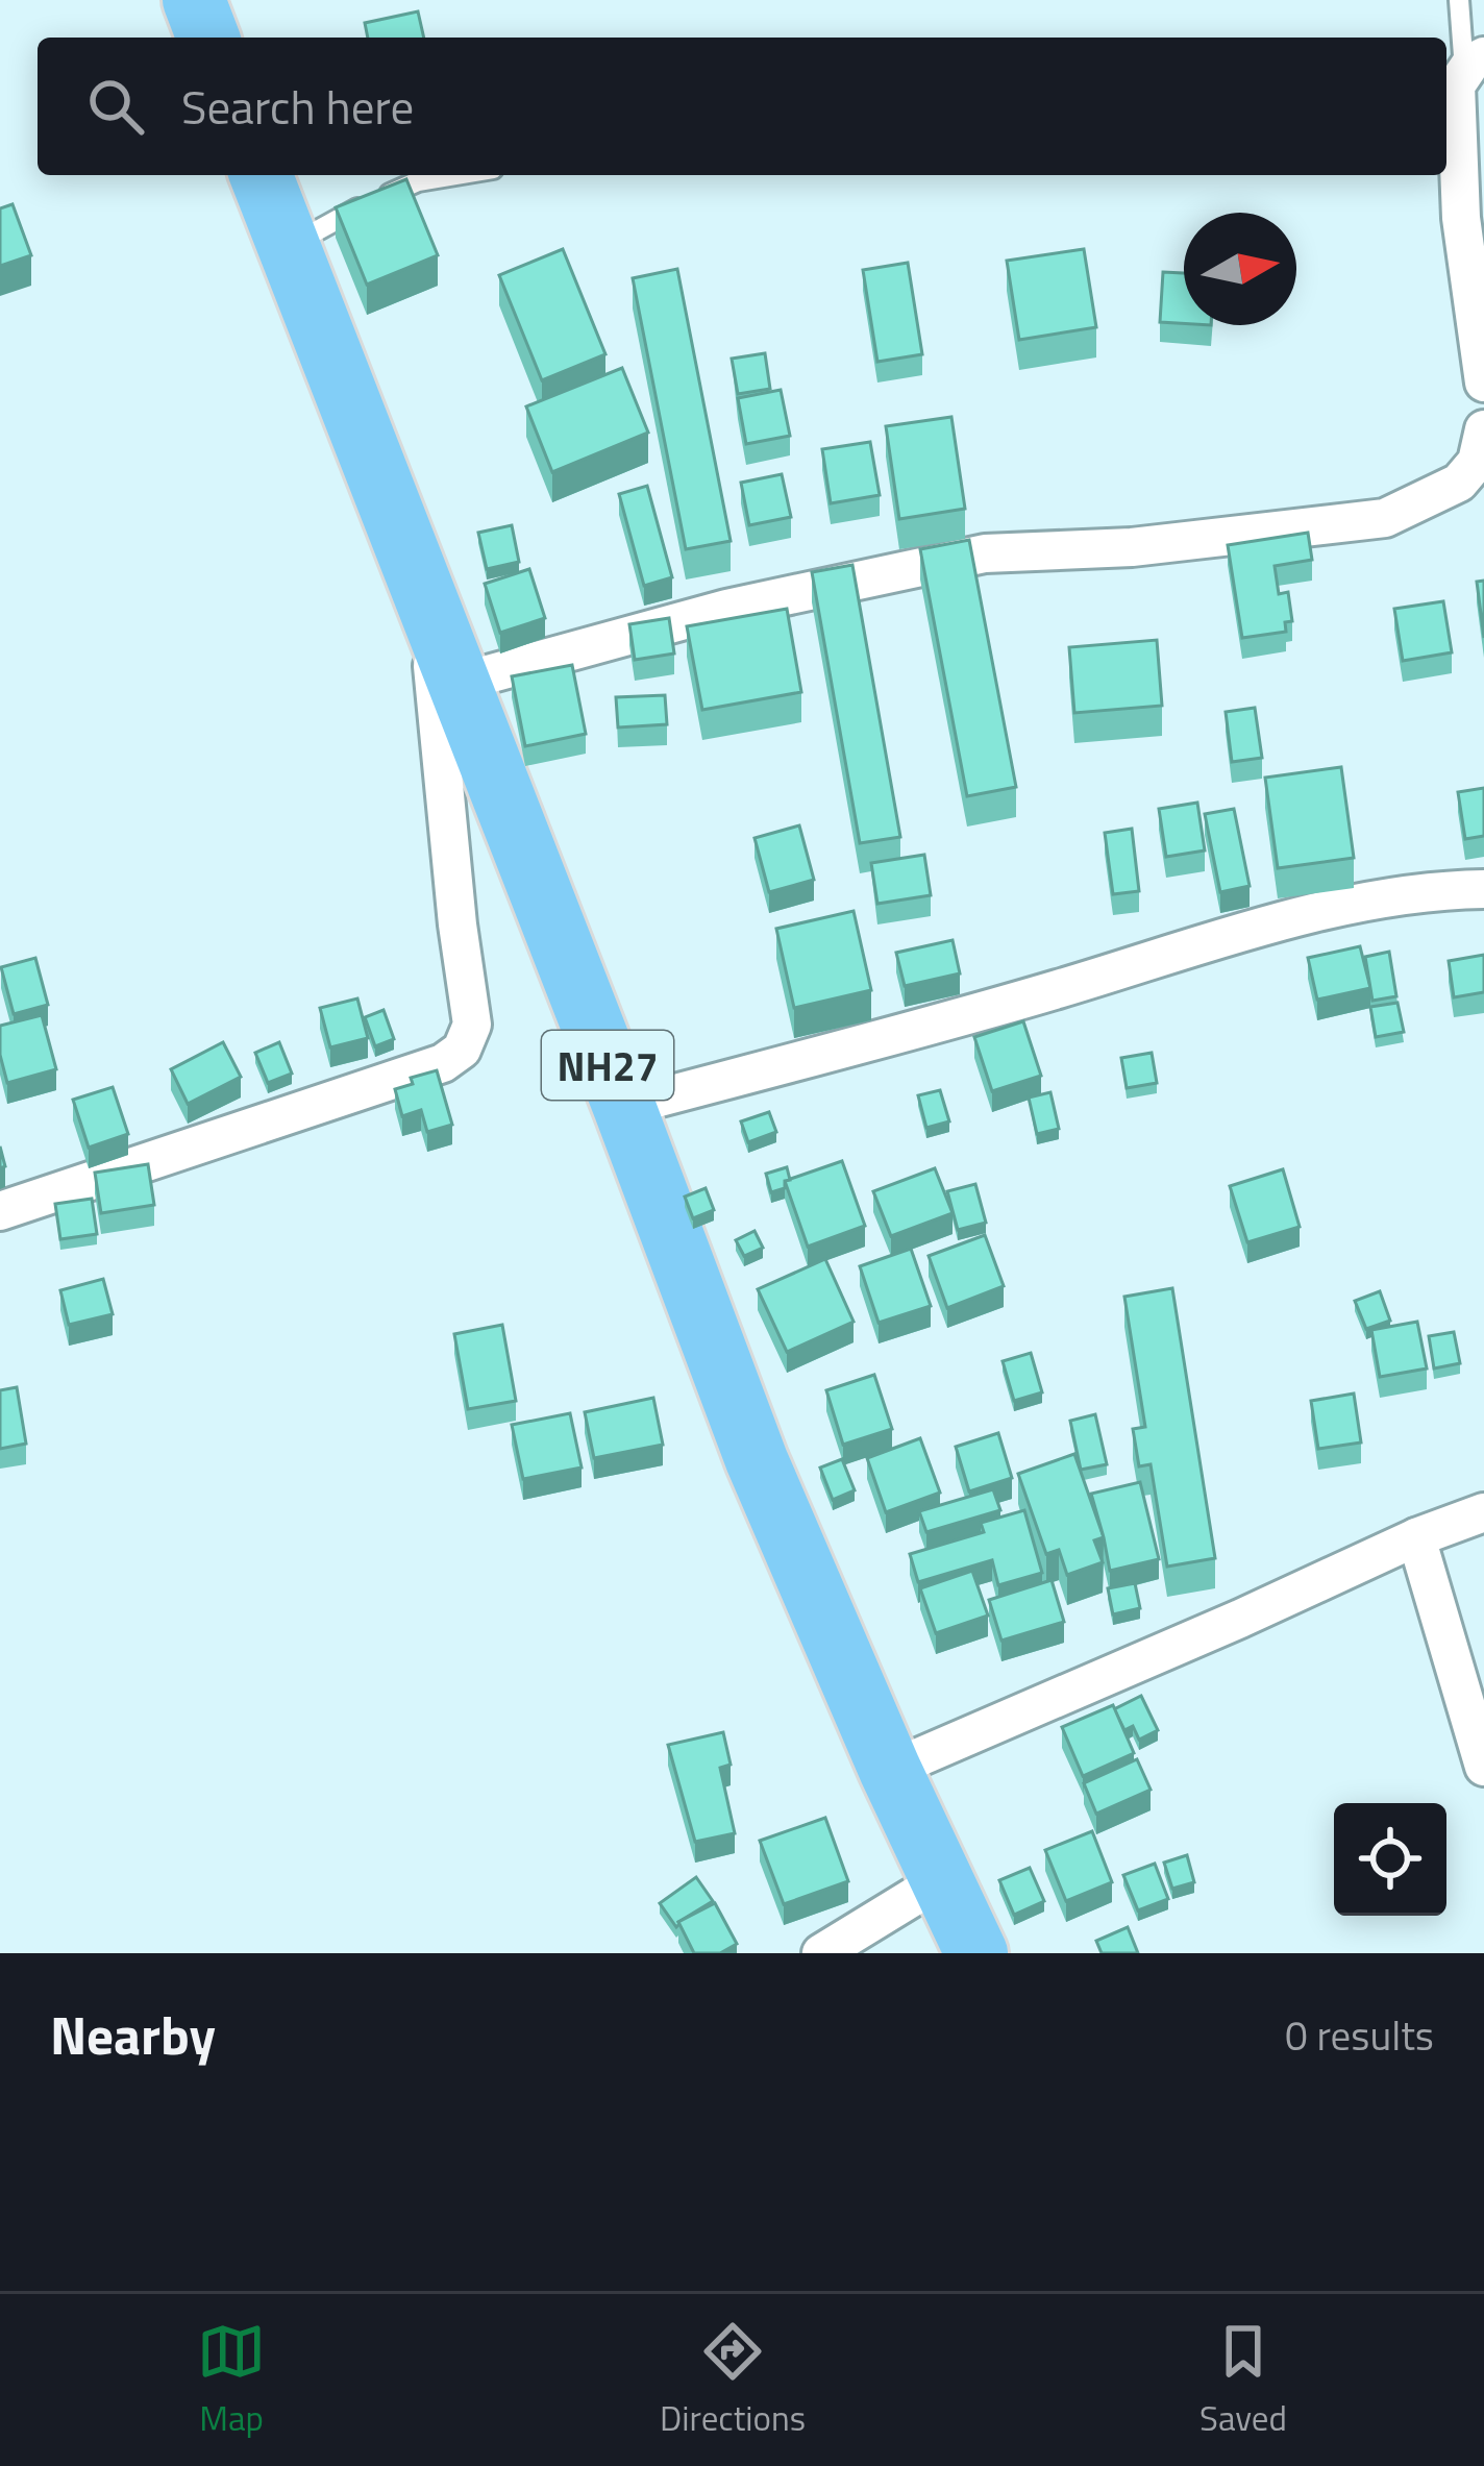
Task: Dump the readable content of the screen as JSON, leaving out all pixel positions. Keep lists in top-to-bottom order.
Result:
{
  "streets": {
    "highway": ["NH27"]
  },
  "north": "right",
  "page": {
    "search": "Search here",
    "heading": ["Nearby", "0 results"],
    "nav": ["Map", "Directions", "Saved"]
  }
}
